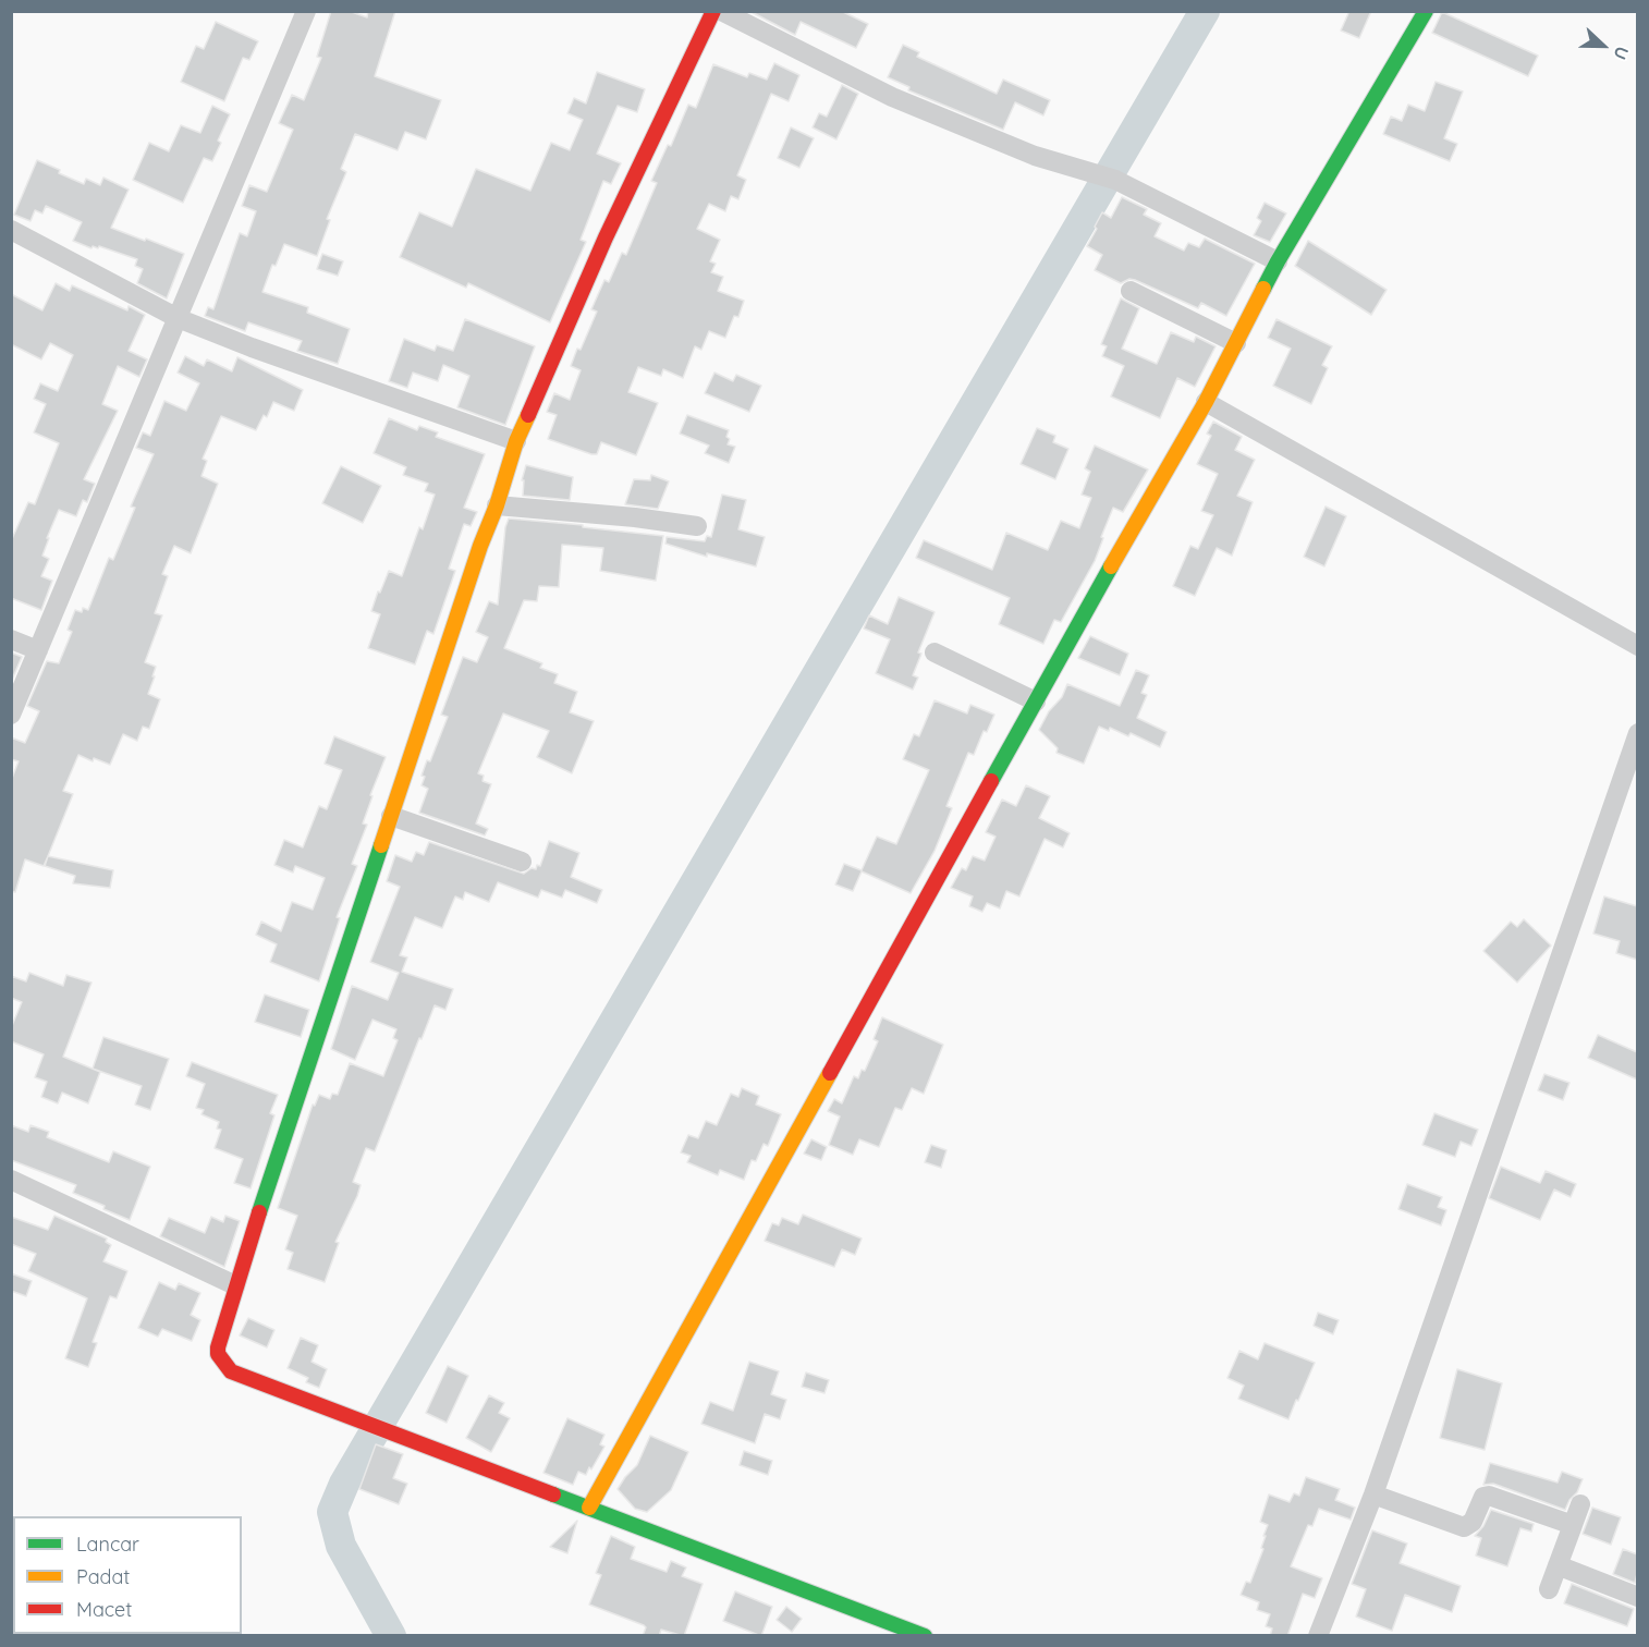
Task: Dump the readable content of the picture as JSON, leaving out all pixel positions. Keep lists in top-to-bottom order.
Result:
{
  "legend": ["Lancar", "Padat", "Macet"],
  "north": "right"
}
